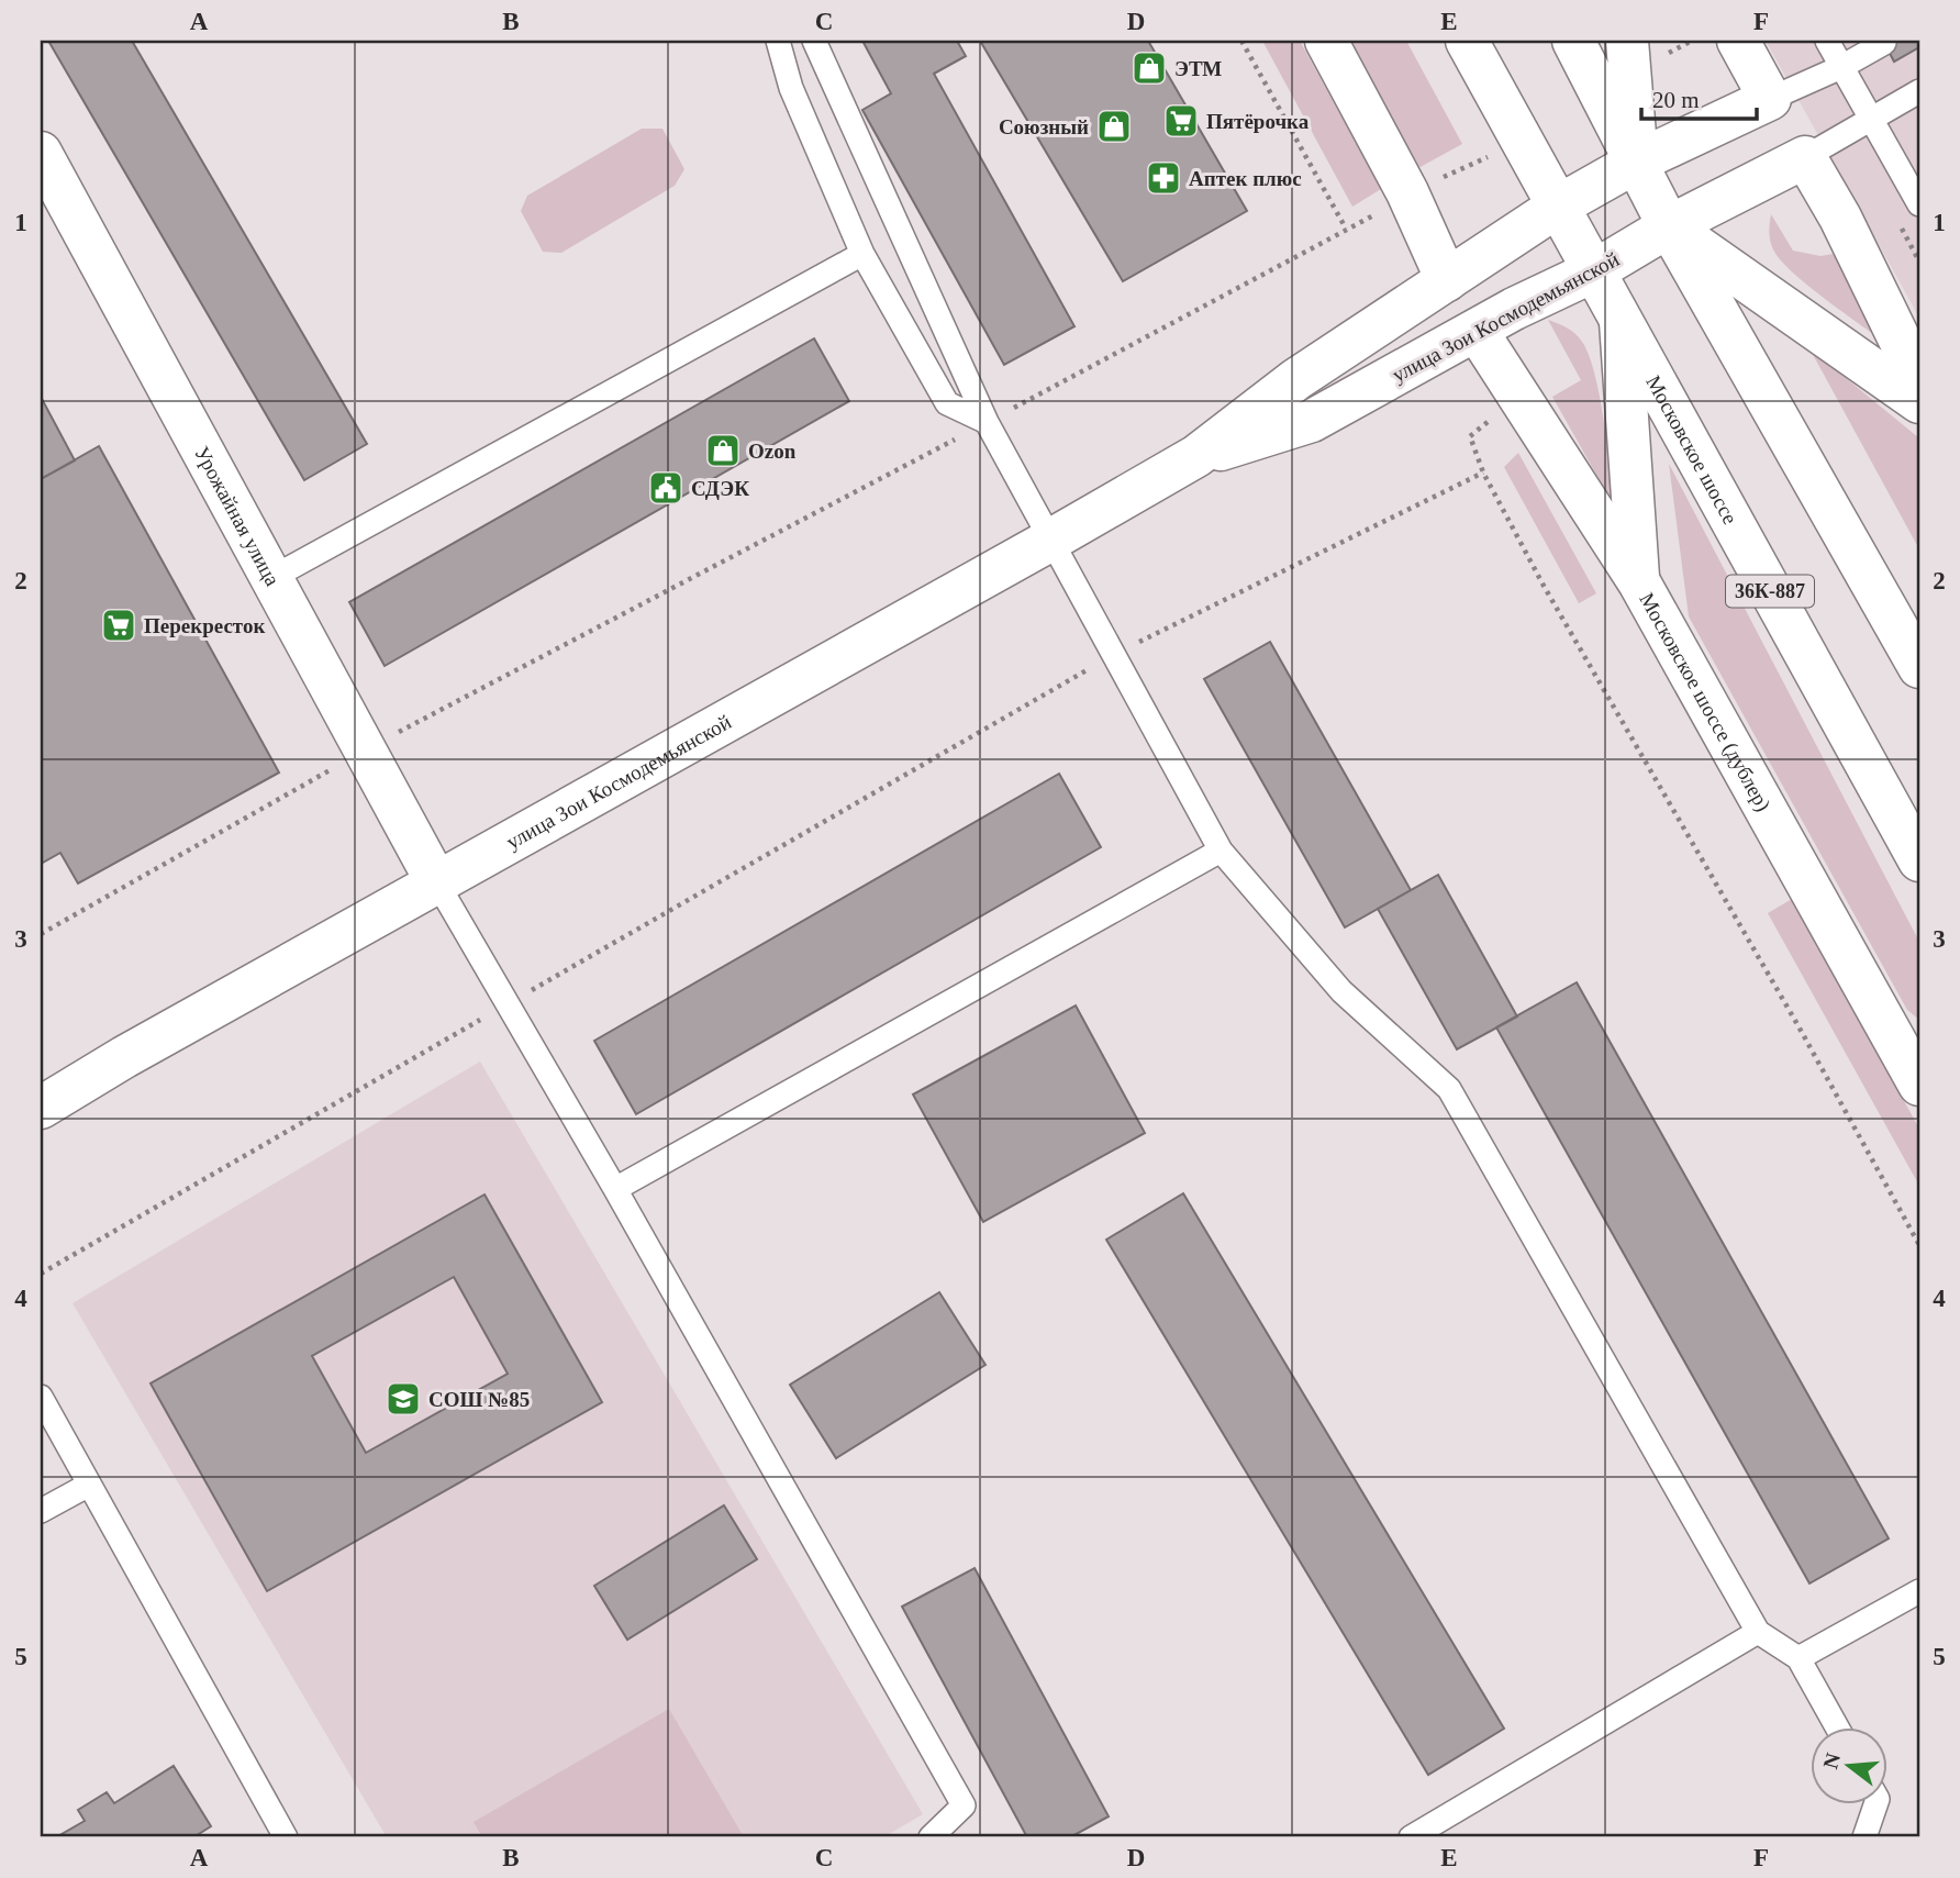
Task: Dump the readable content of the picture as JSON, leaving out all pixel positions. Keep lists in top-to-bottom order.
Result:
{
  "streets": {
    "street": [
      "улица Зои Космодемьянской",
      "Московское шоссе",
      "Урожайная улица",
      "36К-887",
      "Московское шоссе (дублер)"
    ]
  },
  "crossings": [
    ["улица Зои Космодемьянской", "Московское шоссе"],
    ["улица Зои Космодемьянской", "Урожайная улица"],
    ["улица Зои Космодемьянской", "Московское шоссе (дублер)"]
  ],
  "places": {
    "shop": ["ЭТМ", "Союзный", "Ozon"],
    "supermarket": ["Пятёрочка", "Перекресток"],
    "pharmacy": ["Аптек плюс"],
    "public building": ["СДЭК"],
    "school or university": ["СОШ №85"]
  },
  "scale_bar": "20 m",
  "north": "left",
  "grid": {
    "columns": [
      "A",
      "B",
      "C",
      "D",
      "E",
      "F"
    ],
    "rows": [
      "1",
      "2",
      "3",
      "4",
      "5"
    ]
  }
}
